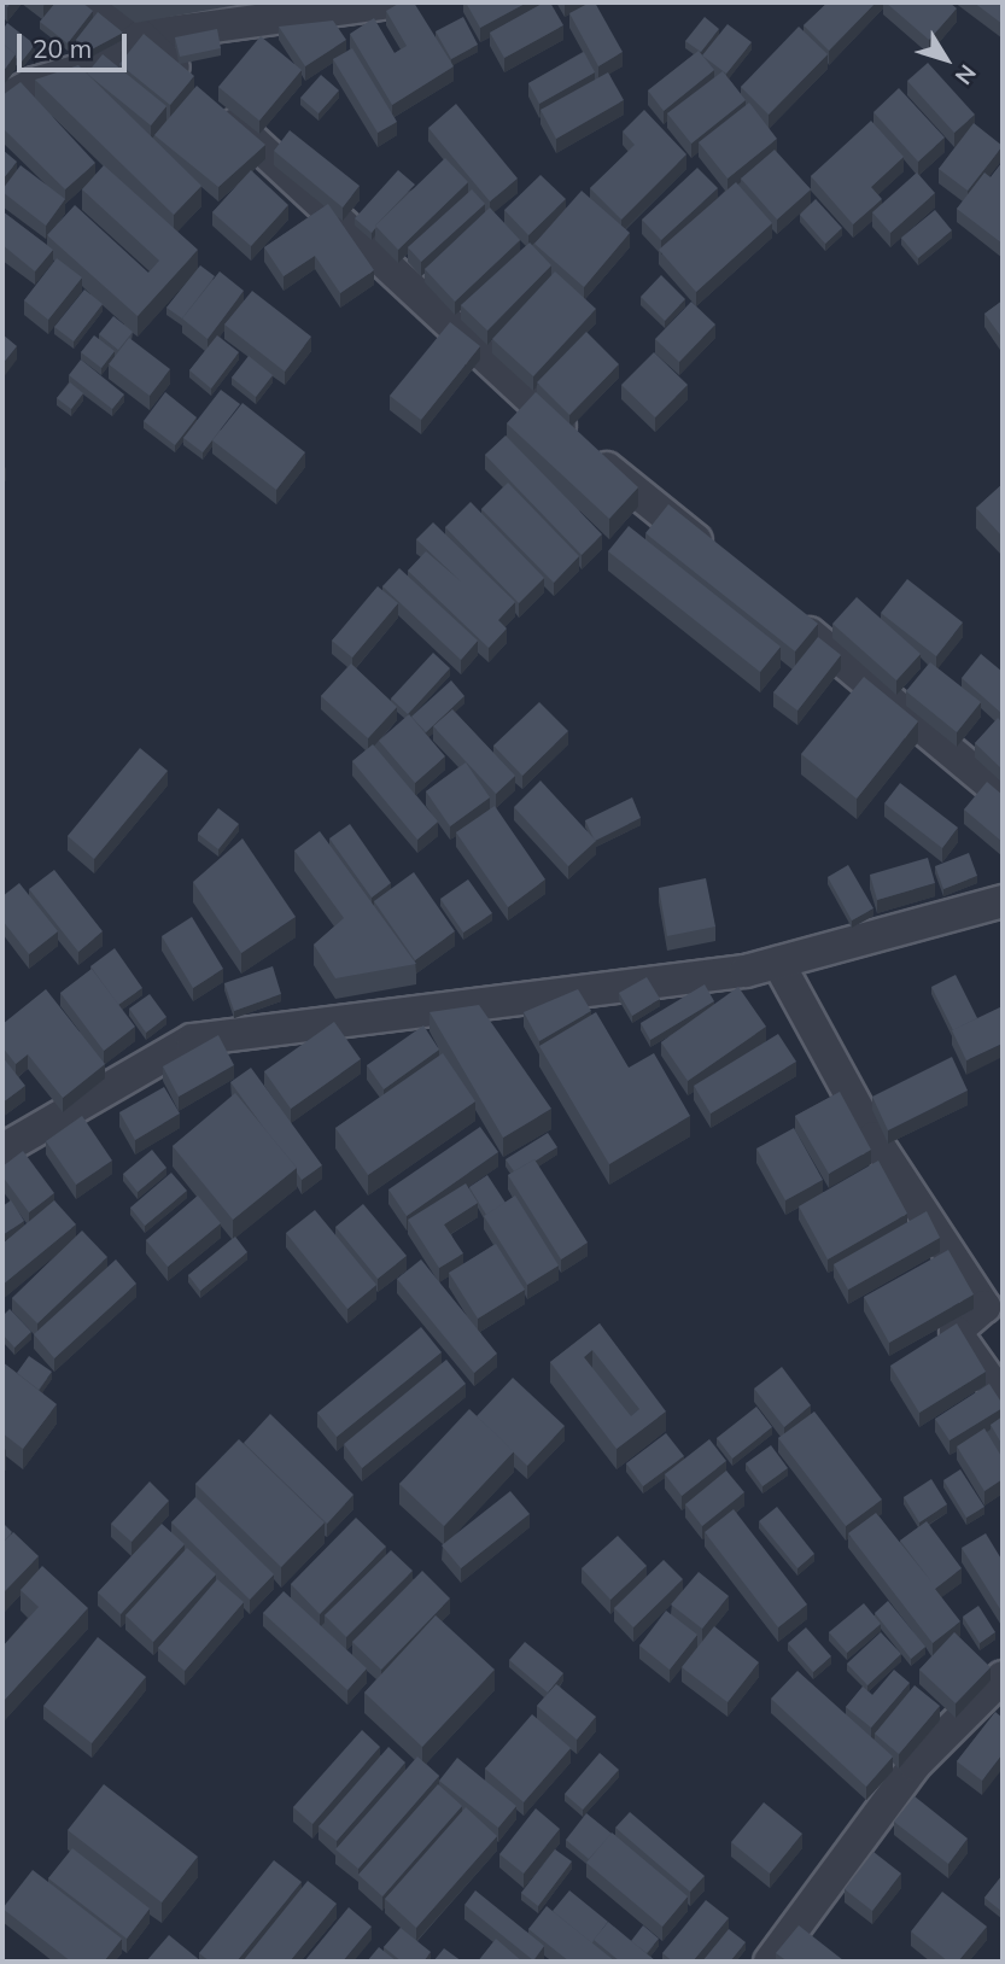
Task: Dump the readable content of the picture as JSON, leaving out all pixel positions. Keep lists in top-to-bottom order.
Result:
{
  "scale_bar": "20 m",
  "north": "bottom right"
}
